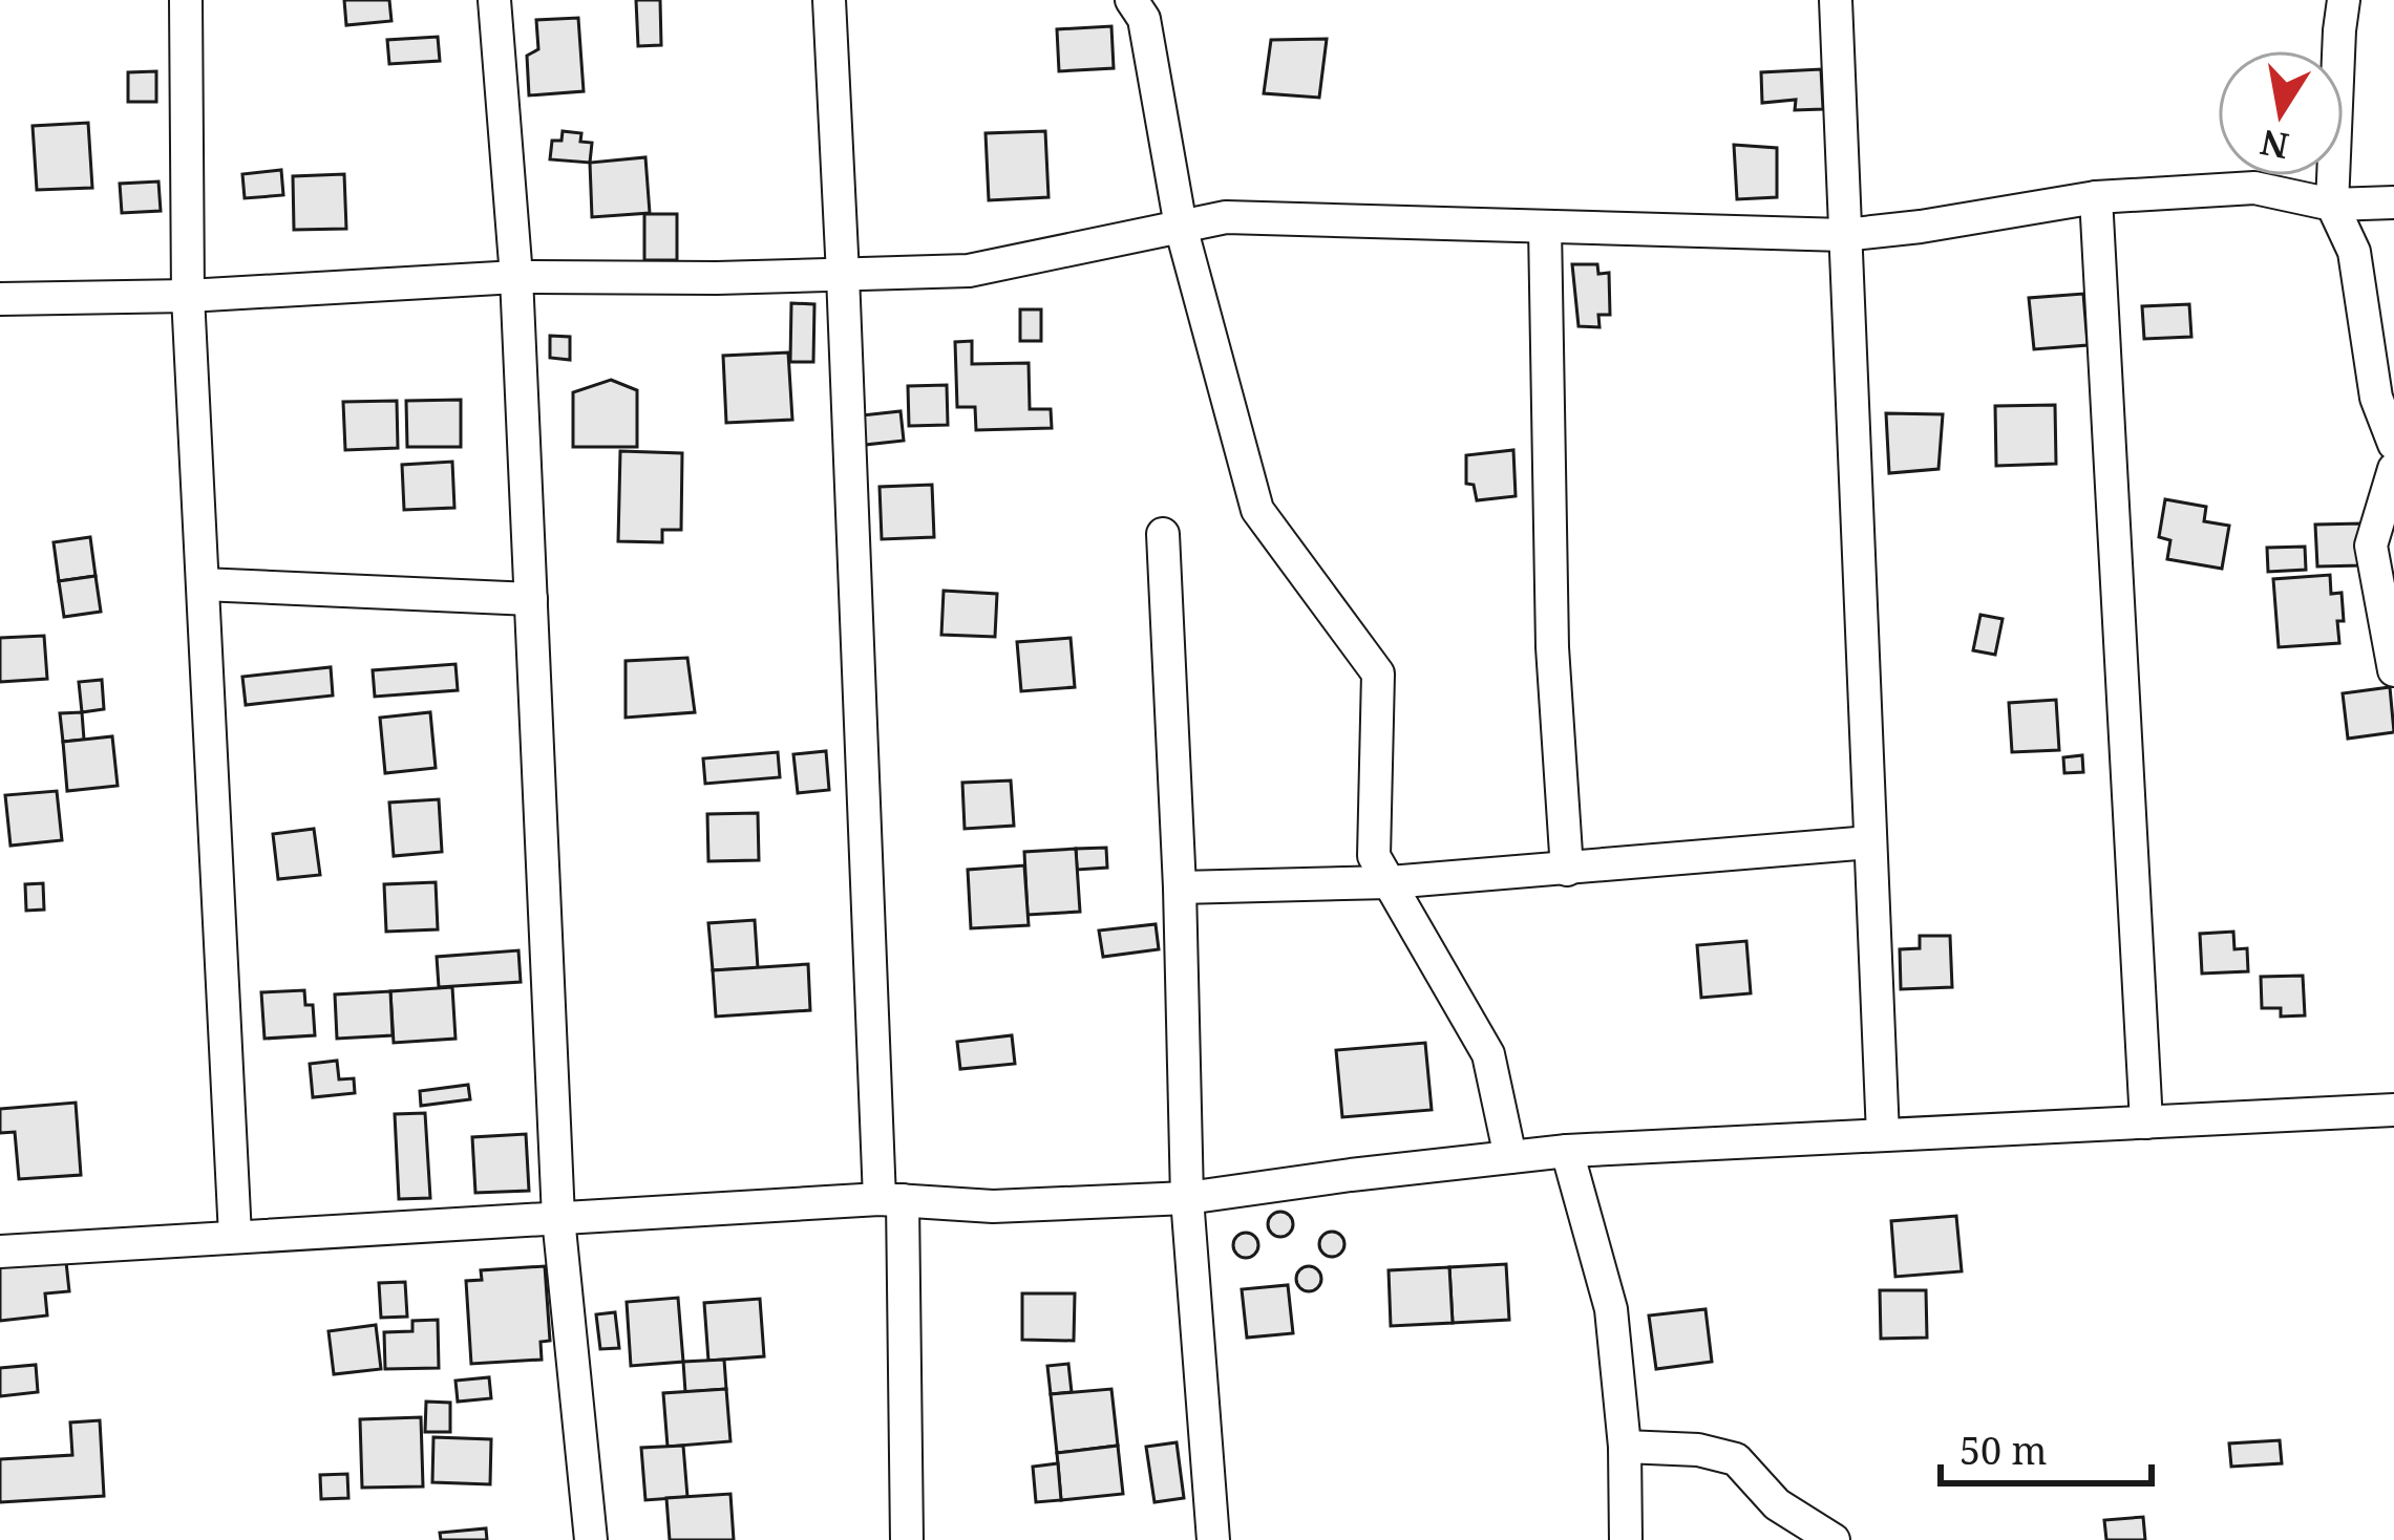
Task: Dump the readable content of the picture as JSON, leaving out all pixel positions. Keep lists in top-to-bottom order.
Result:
{
  "scale_bar": "50 m",
  "north": "bottom"
}
